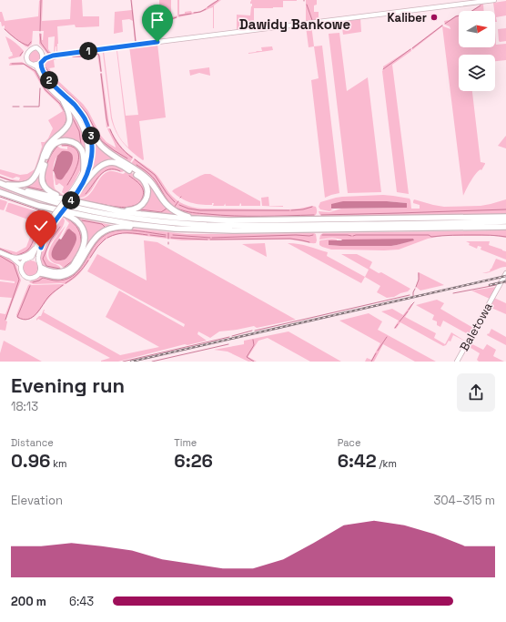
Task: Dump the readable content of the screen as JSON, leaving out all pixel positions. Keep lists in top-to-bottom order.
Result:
{
  "streets": {
    "street": ["Baletowa"]
  },
  "districts": ["Dawidy Bankowe"],
  "places": ["Kaliber"],
  "north": "right",
  "page": {
    "pins": [
      "1",
      "2",
      "3",
      "4"
    ],
    "heading": ["Evening run", "18:13"],
    "stats": [
      ["Distance", "0.96 km"],
      ["Time", "6:26"],
      ["Pace", "6:42 /km"]
    ],
    "chart": ["Elevation", "304–315 m"],
    "list": [
      {
        "name": "200 m",
        "note": "6:43"
      }
    ]
  }
}
